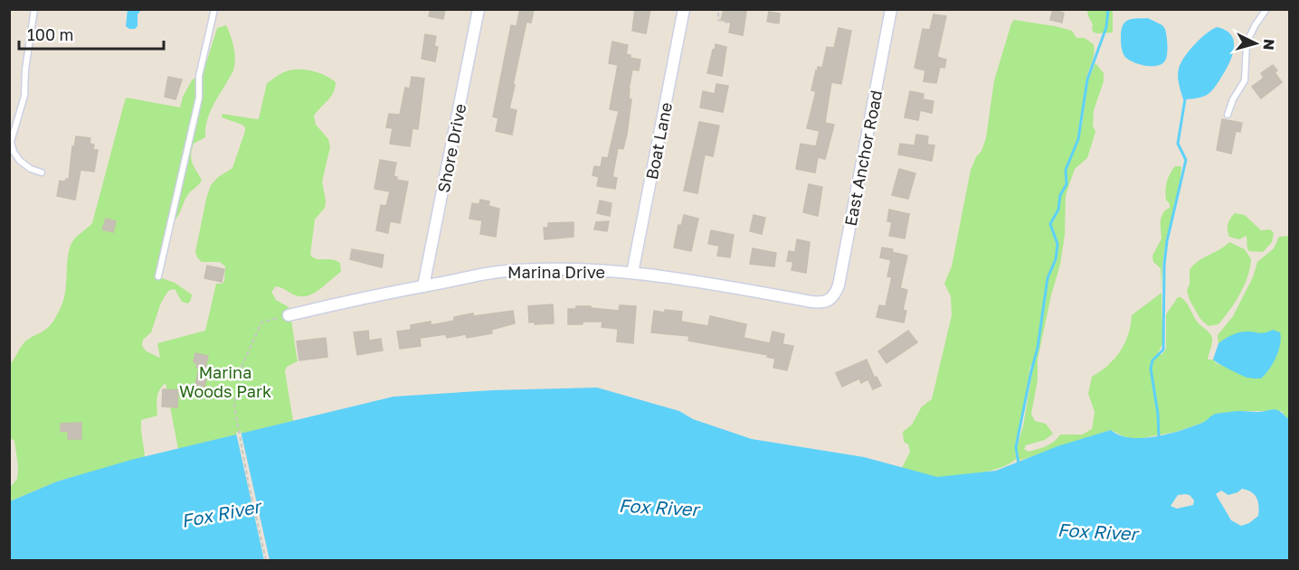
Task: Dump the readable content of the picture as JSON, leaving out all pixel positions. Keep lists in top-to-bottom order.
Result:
{
  "streets": {
    "street": [
      "Boat Lane",
      "Shore Drive",
      "East Anchor Road",
      "Marina Drive"
    ]
  },
  "crossings": [
    ["Boat Lane", "Marina Drive"],
    ["Shore Drive", "Marina Drive"],
    ["East Anchor Road", "Marina Drive"]
  ],
  "water": ["Fox River"],
  "parks": ["Marina Woods Park"],
  "scale_bar": "100 m",
  "north": "right"
}
